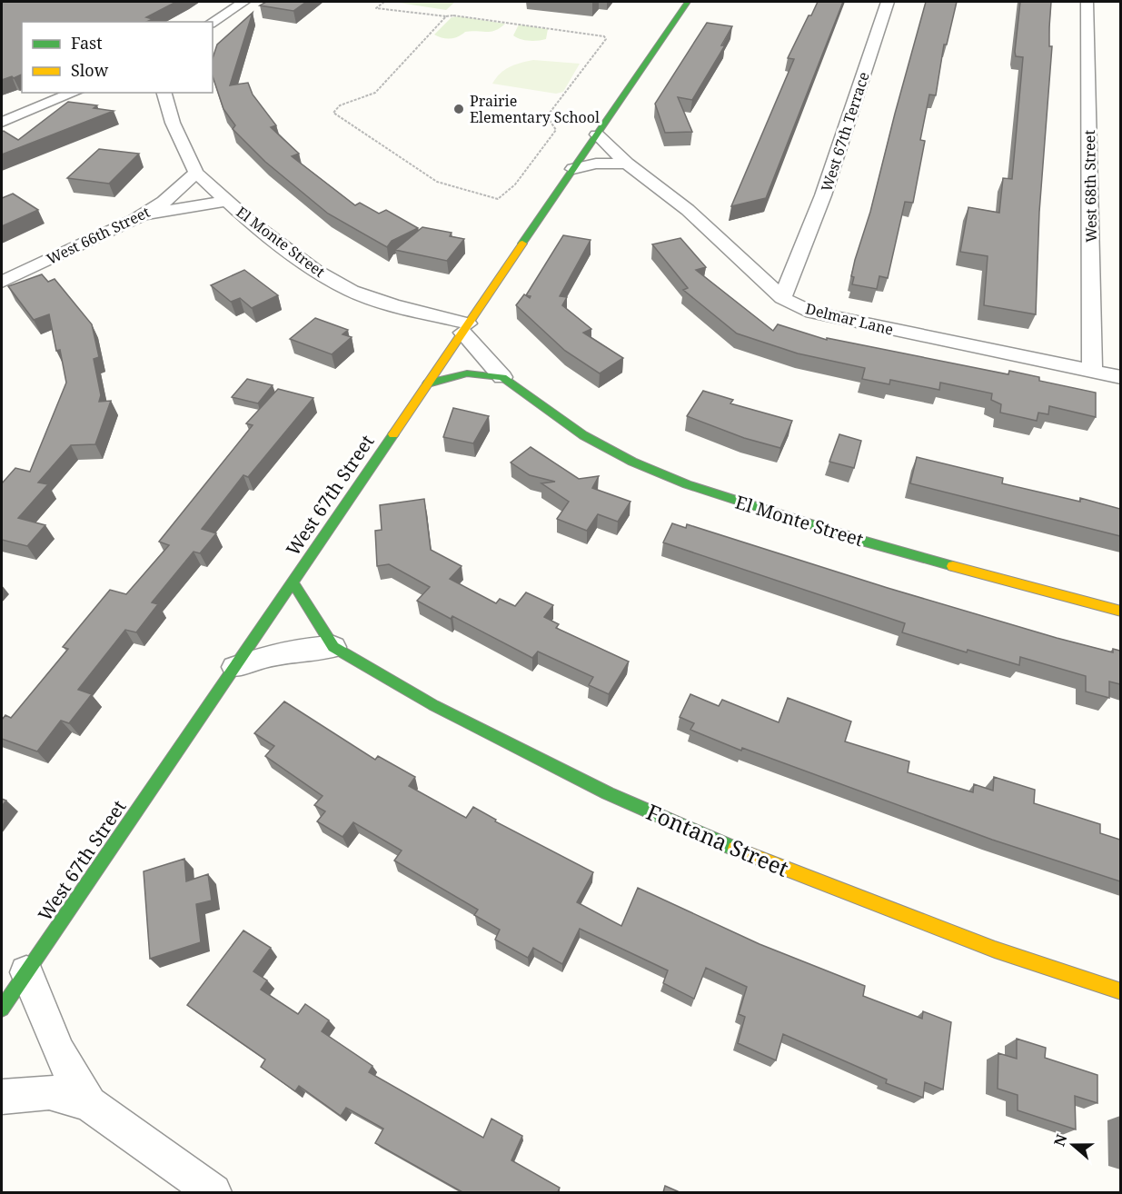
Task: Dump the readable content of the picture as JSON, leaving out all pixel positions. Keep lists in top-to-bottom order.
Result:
{
  "streets": {
    "street": [
      "West 67th Terrace",
      "West 68th Street",
      "West 66th Street",
      "El Monte Street",
      "Delmar Lane",
      "West 67th Street",
      "Fontana Street"
    ]
  },
  "crossings": [
    ["West 67th Terrace", "Delmar Lane"],
    ["West 68th Street", "Delmar Lane"],
    ["West 66th Street", "El Monte Street"],
    ["El Monte Street", "West 67th Street"],
    ["Delmar Lane", "West 67th Street"],
    ["West 67th Street", "Fontana Street"]
  ],
  "places": ["Prairie Elementary School"],
  "legend": ["Fast", "Slow"],
  "north": "left"
}
